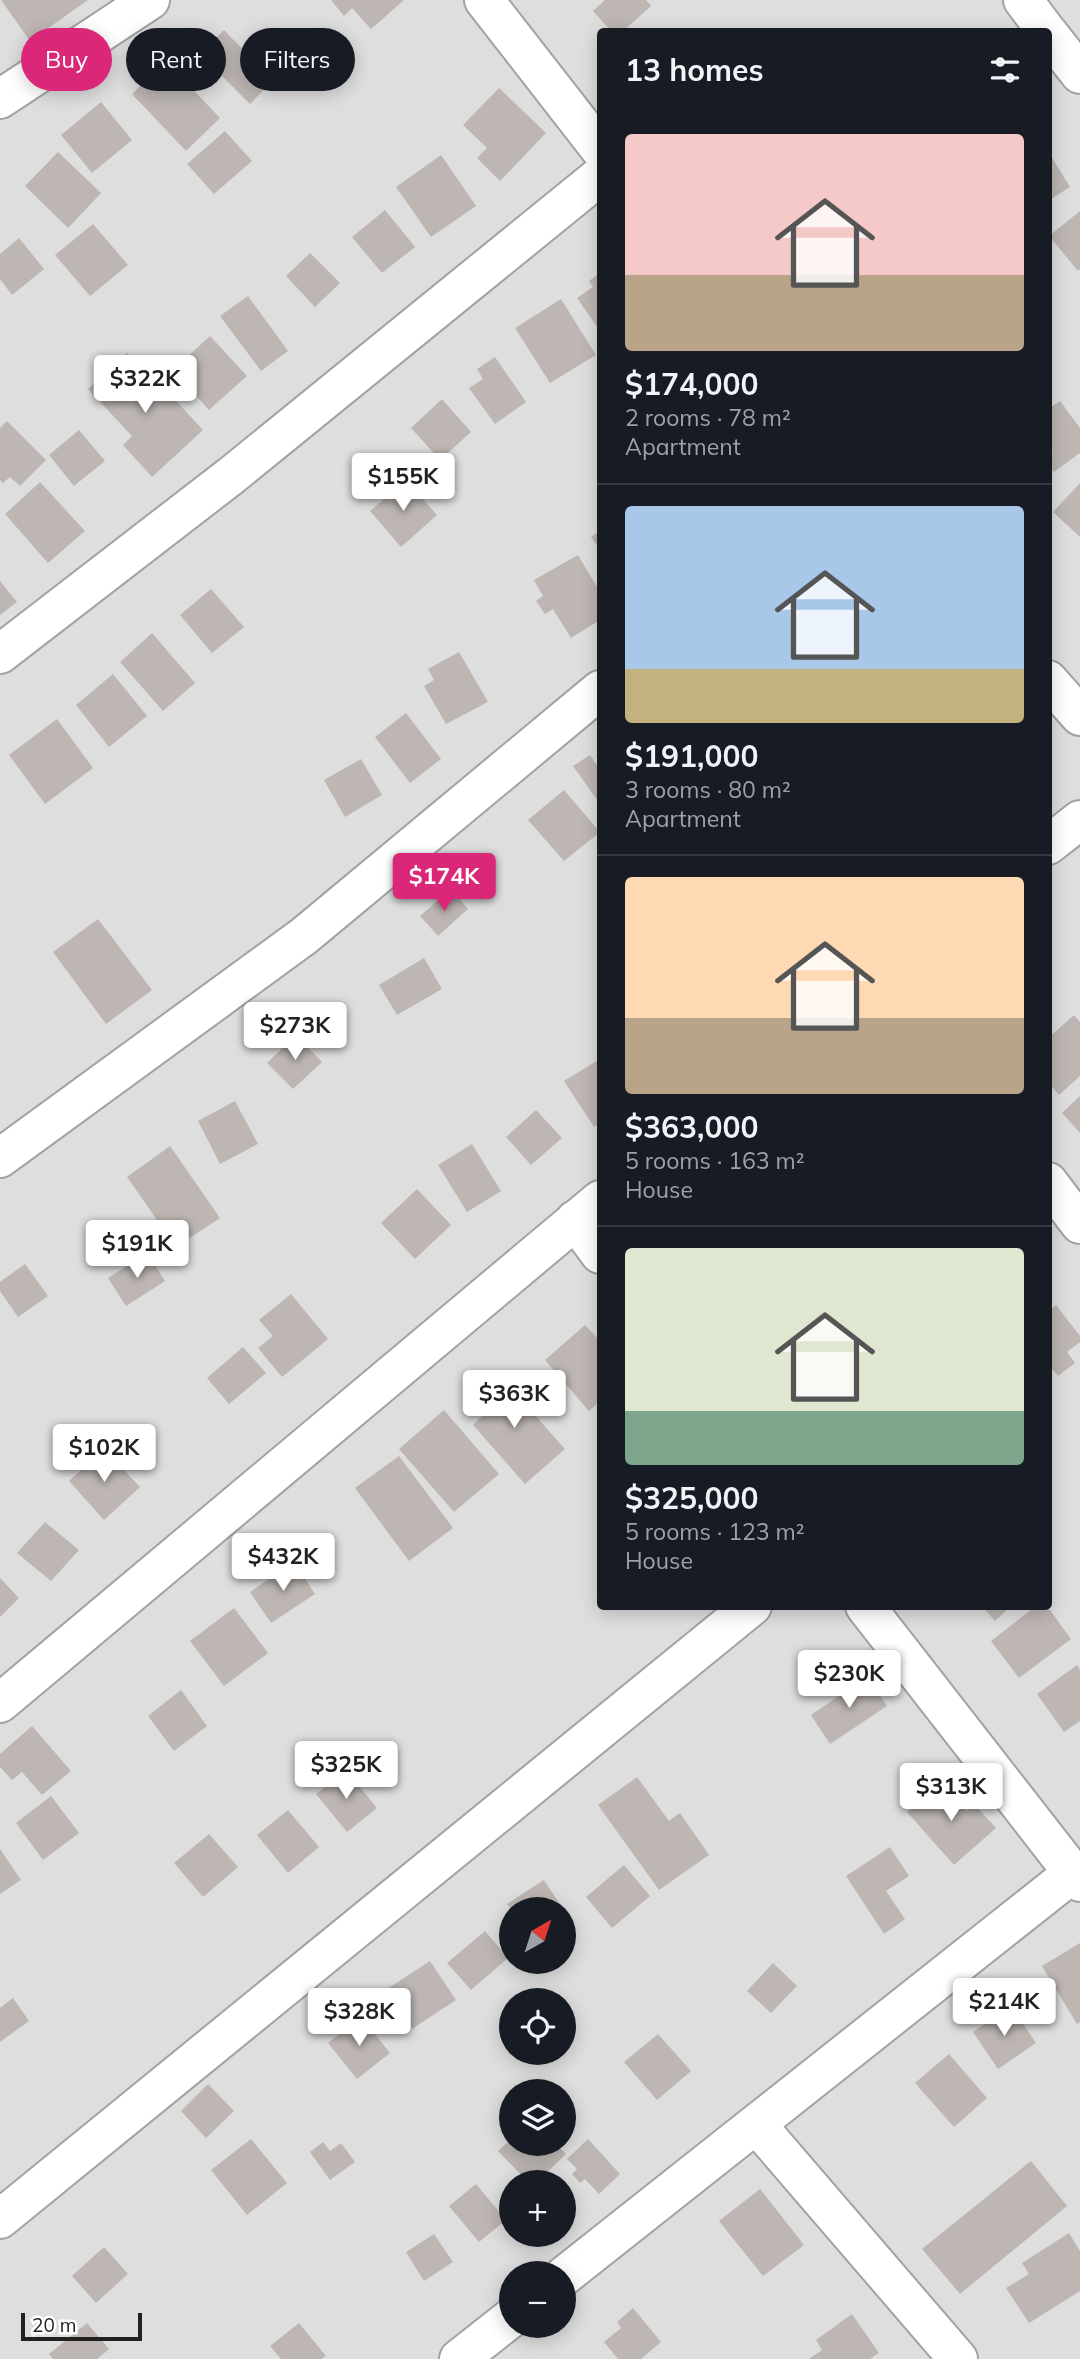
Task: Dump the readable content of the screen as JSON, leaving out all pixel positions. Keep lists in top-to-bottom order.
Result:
{
  "scale_bar": "20 m",
  "north": "top right",
  "page": {
    "chip": ["Buy", "Rent", "Filters"],
    "heading": "13 homes",
    "list": [
      {
        "name": "$174,000",
        "note": "2 rooms · 78 m² · Apartment"
      },
      {
        "name": "$191,000",
        "note": "3 rooms · 80 m² · Apartment"
      },
      {
        "name": "$363,000",
        "note": "5 rooms · 163 m² · House"
      },
      {
        "name": "$325,000",
        "note": "5 rooms · 123 m² · House"
      }
    ],
    "price": [
      "$322K",
      "$155K",
      "$174K",
      "$273K",
      "$191K",
      "$363K",
      "$102K",
      "$432K",
      "$230K",
      "$325K",
      "$313K",
      "$214K",
      "$328K"
    ],
    "map_buttons": ["+", "−"],
    "scale": "20 m"
  }
}
